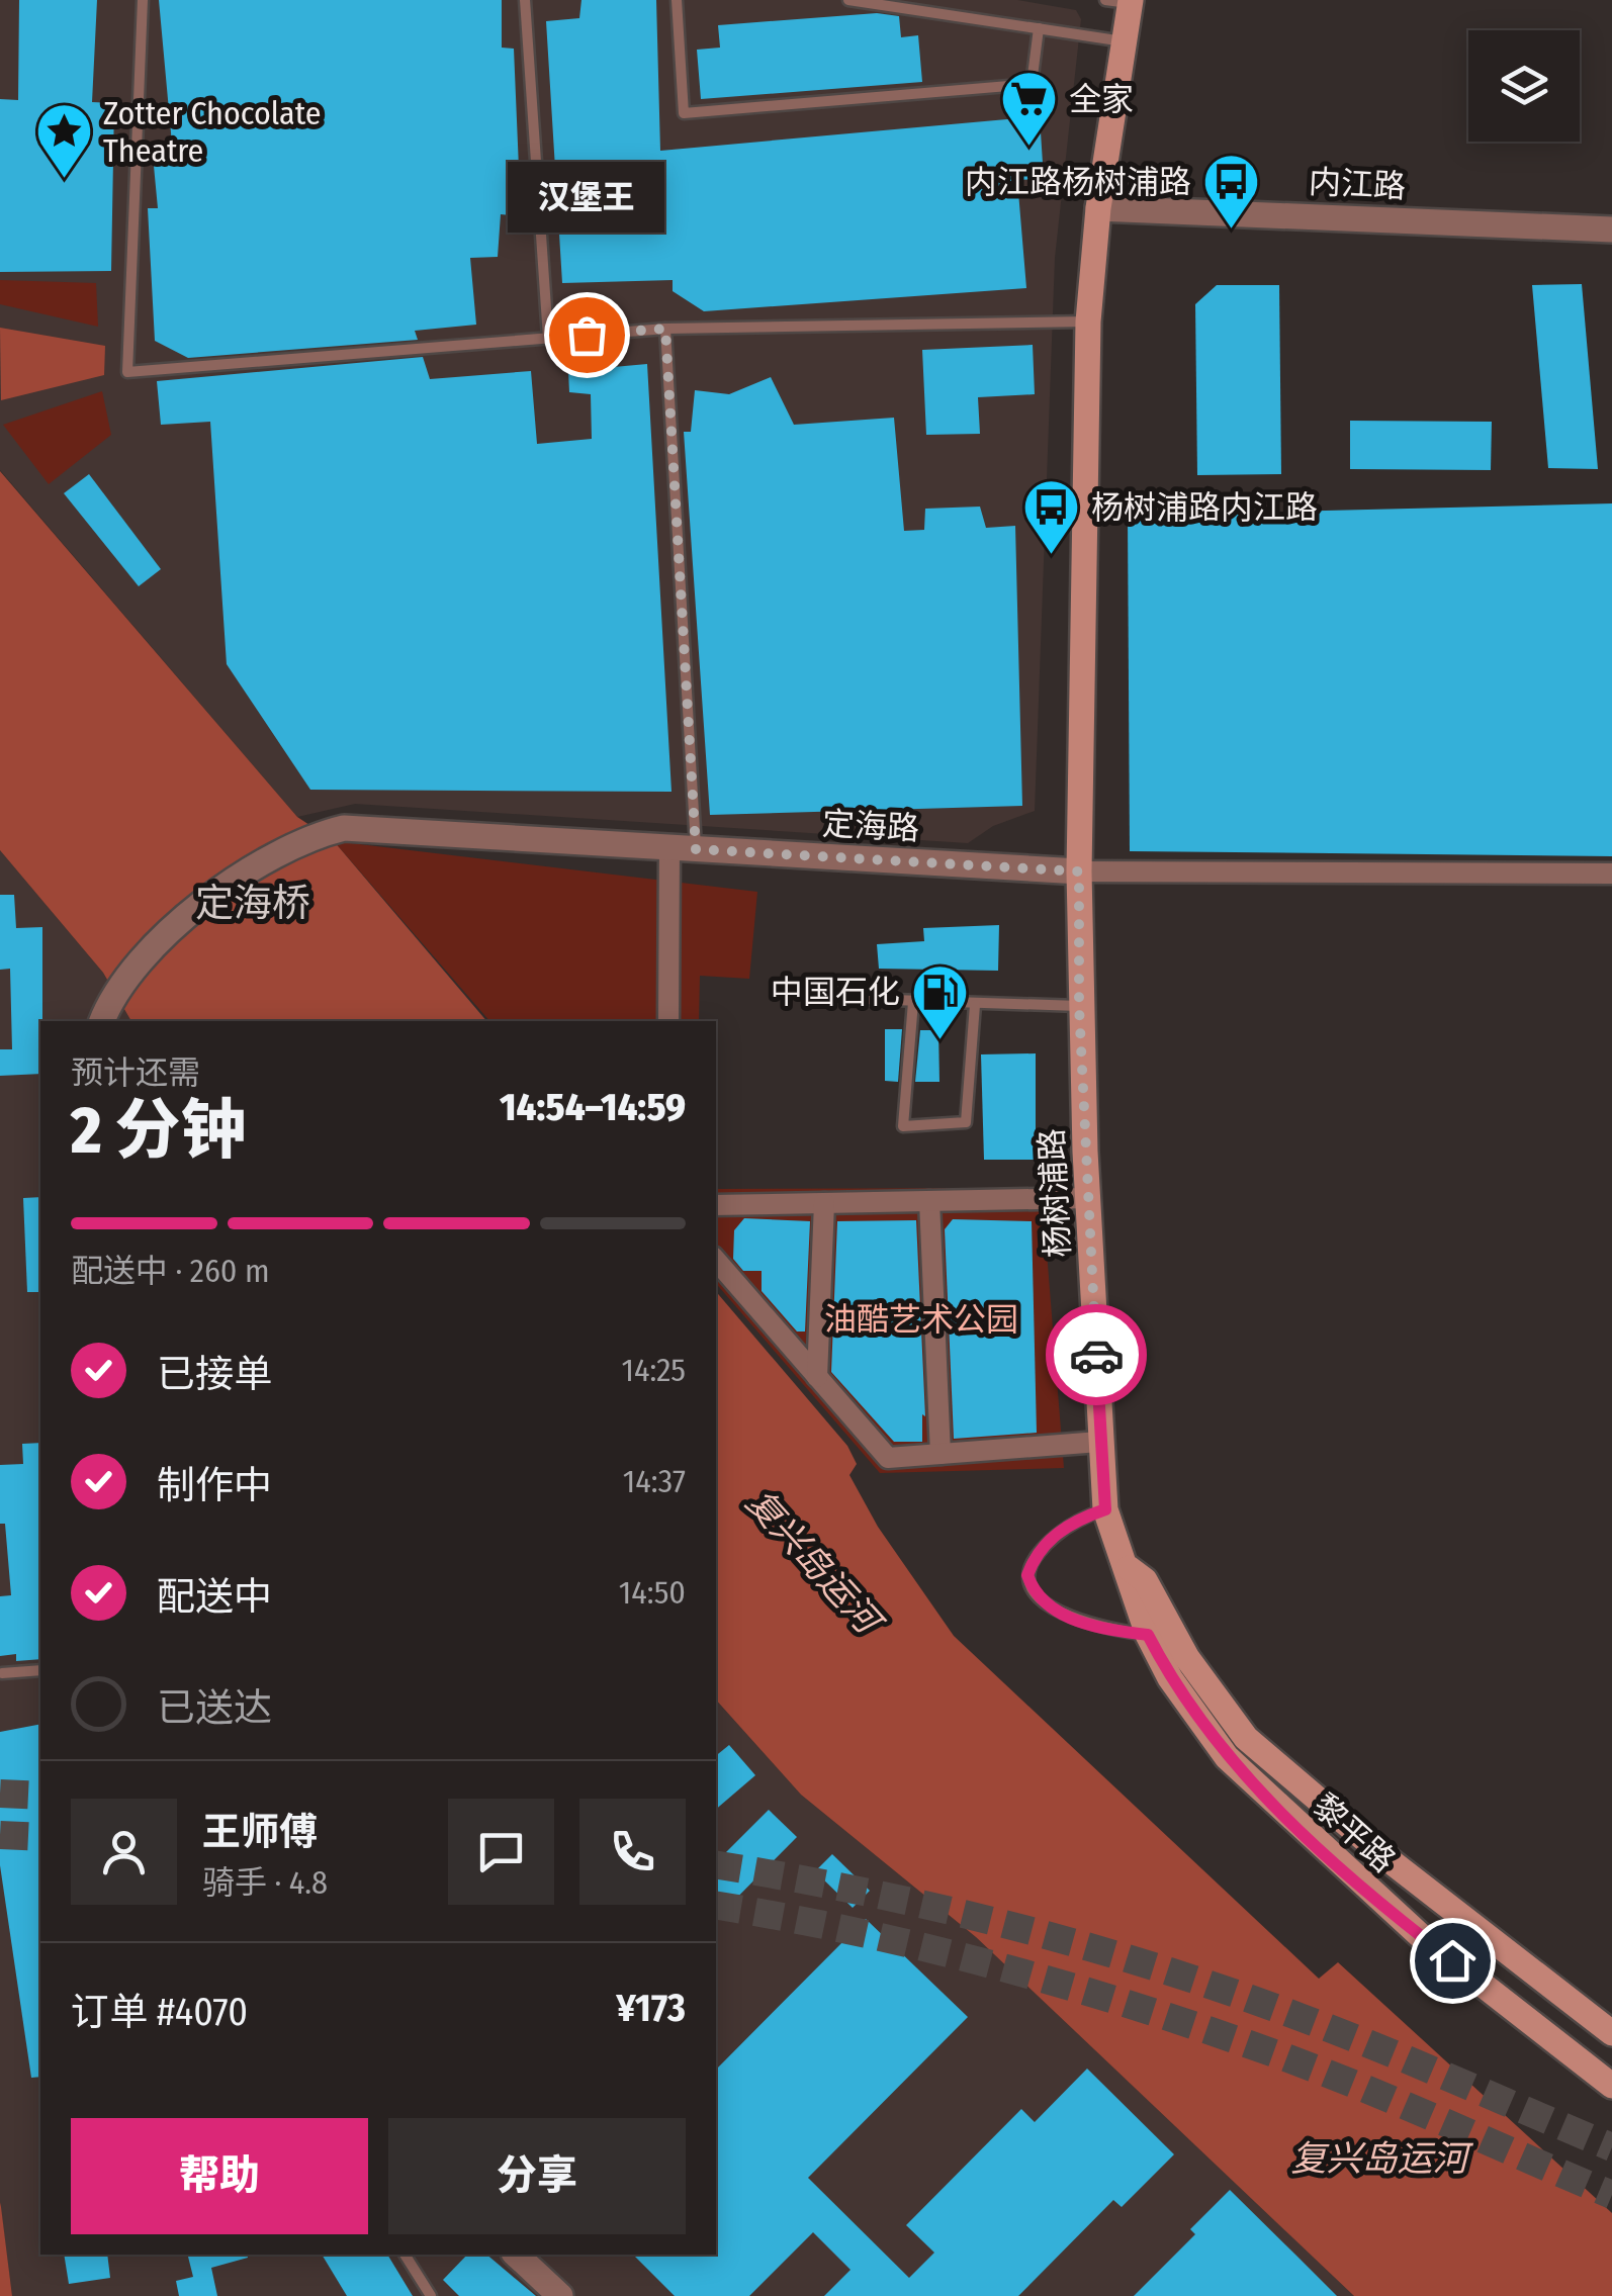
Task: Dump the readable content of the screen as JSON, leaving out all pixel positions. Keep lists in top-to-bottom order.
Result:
{
  "streets": {
    "main road": ["杨树浦路", "黎平路"],
    "street": ["内江路", "定海路"]
  },
  "crossings": [
    ["内江路", "杨树浦路"],
    ["定海路", "杨树浦路"],
    ["杨树浦路", "黎平路"]
  ],
  "districts": ["定海桥"],
  "water": ["复兴岛运河"],
  "parks": ["油酷艺术公园"],
  "places": {
    "supermarket": ["全家"],
    "place": ["Zotter Chocolate Theatre"],
    "bus stop": ["内江路杨树浦路", "杨树浦路内江路"],
    "other": ["汉堡王"],
    "fuel station": ["中国石化"]
  },
  "page": {
    "bubble": "汉堡王",
    "heading": ["2 分钟", "预计还需", "14:54–14:59"],
    "panel": [
      "王师傅",
      "骑手 · 4.8",
      "订单 #4070",
      "¥173"
    ],
    "bar": "配送中 · 260 m",
    "list": [
      ["已接单", "14:25"],
      ["制作中", "14:37"],
      ["配送中", "14:50"],
      "已送达"
    ],
    "buttons": ["帮助", "分享"]
  }
}
